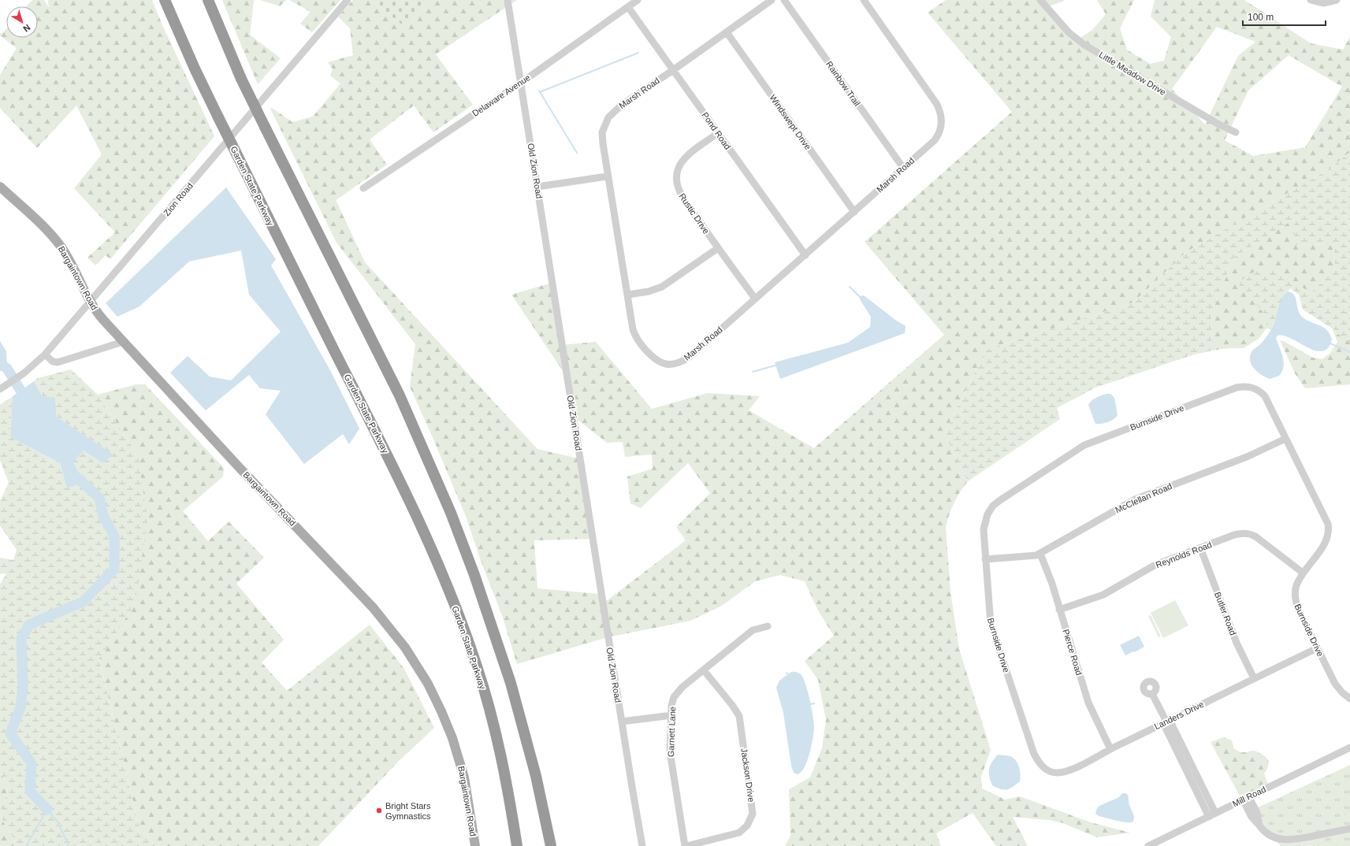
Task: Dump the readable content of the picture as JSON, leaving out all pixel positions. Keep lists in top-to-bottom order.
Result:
{
  "streets": {
    "highway": ["Garden State Parkway"],
    "main road": ["Bargaintown Road"],
    "street": [
      "Little Meadow Drive",
      "Rainbow Trail",
      "Marsh Road",
      "Delaware Avenue",
      "Windswept Drive",
      "Pond Road",
      "Old Zion Road",
      "Zion Road",
      "Rustic Drive",
      "Burnside Drive",
      "McClellan Road",
      "Reynolds Road",
      "Butler Road",
      "Pierce Road",
      "Landers Drive",
      "Garnett Lane",
      "Jackson Drive",
      "Mill Road"
    ]
  },
  "crossings": [
    ["Rainbow Trail", "Marsh Road"],
    ["Marsh Road", "Windswept Drive"],
    ["Marsh Road", "Pond Road"],
    ["Marsh Road", "Rustic Drive"],
    ["Delaware Avenue", "Pond Road"],
    ["Delaware Avenue", "Old Zion Road"],
    ["Pond Road", "Rustic Drive"],
    ["Zion Road", "Bargaintown Road"],
    ["Burnside Drive", "McClellan Road"],
    ["Burnside Drive", "Reynolds Road"],
    ["Burnside Drive", "Landers Drive"],
    ["McClellan Road", "Pierce Road"],
    ["Reynolds Road", "Butler Road"],
    ["Reynolds Road", "Pierce Road"],
    ["Butler Road", "Landers Drive"],
    ["Pierce Road", "Landers Drive"],
    ["Garnett Lane", "Jackson Drive"]
  ],
  "places": ["Bright Stars Gymnastics"],
  "scale_bar": "100 m",
  "north": "bottom right"
}
